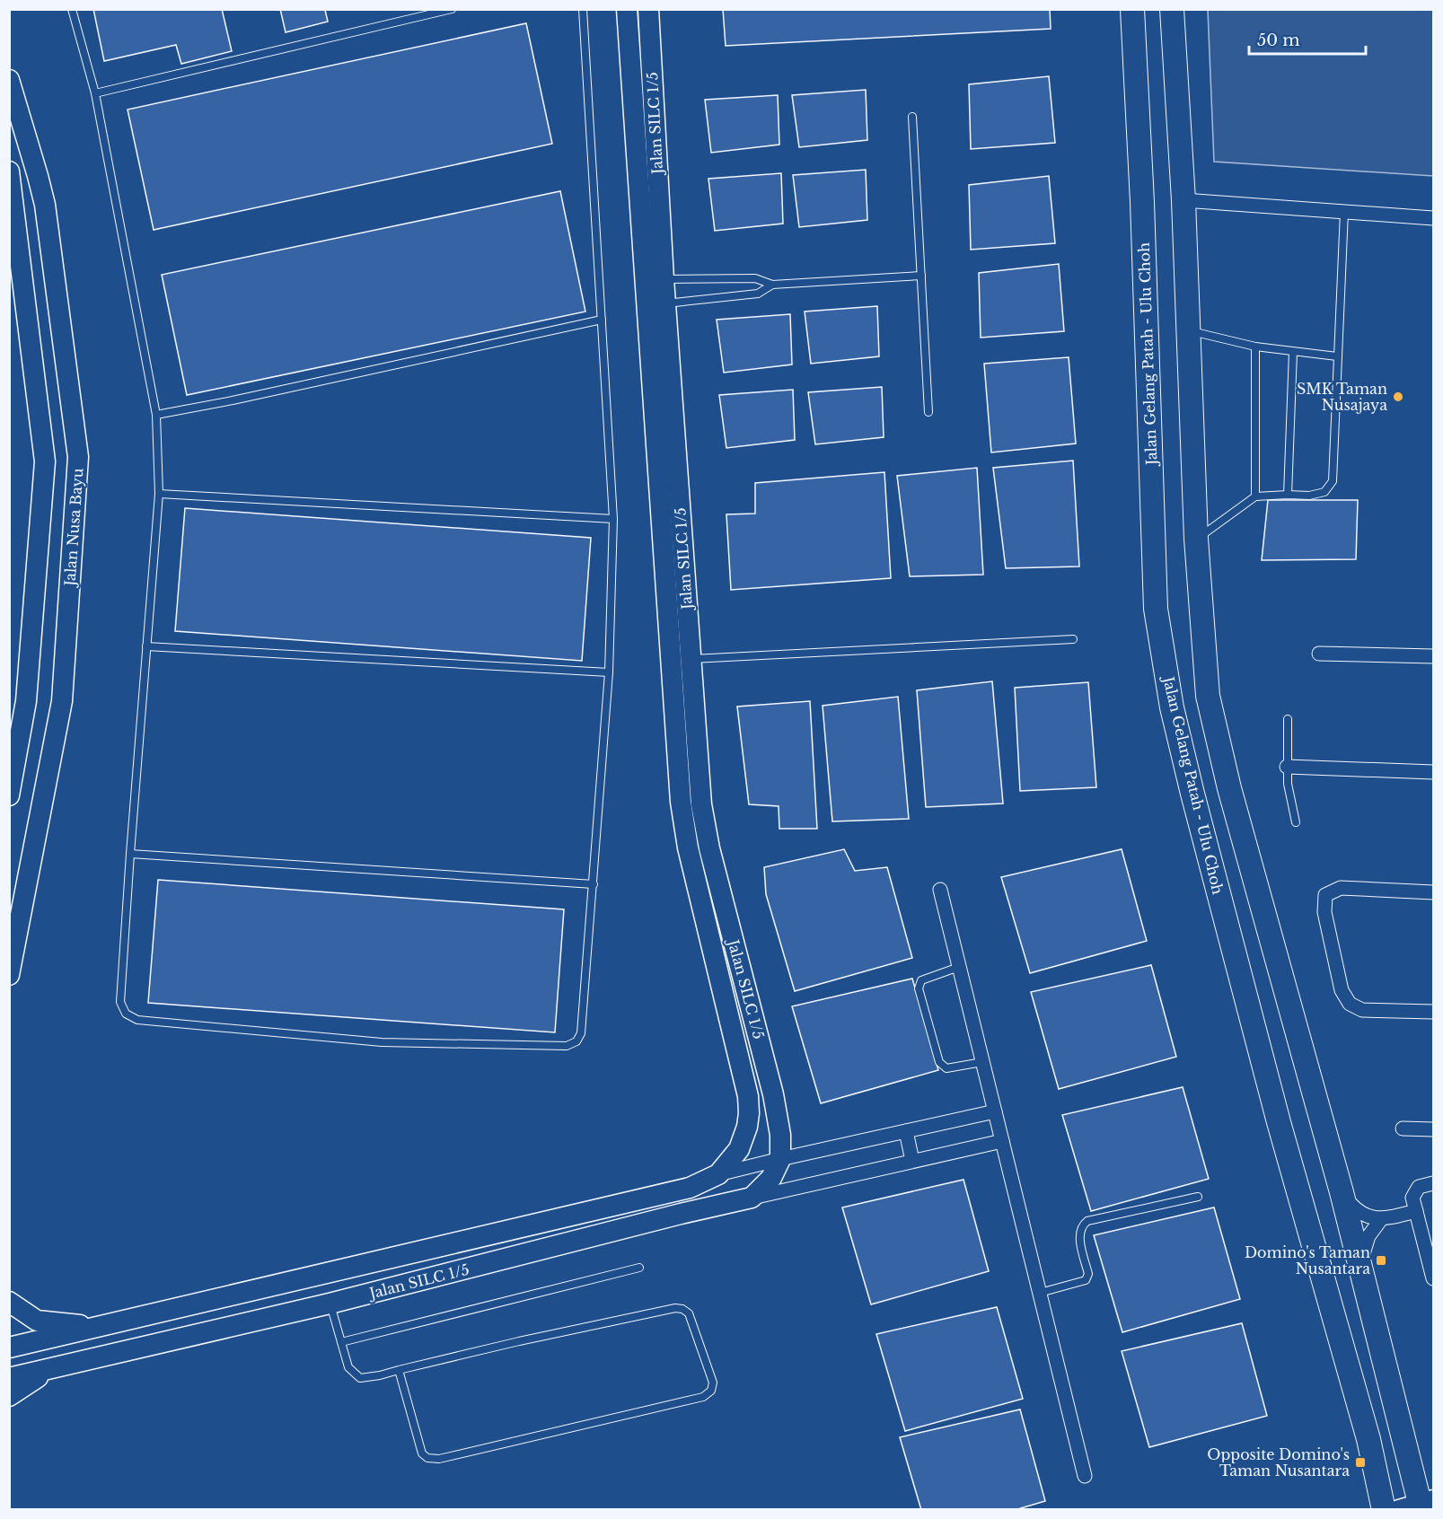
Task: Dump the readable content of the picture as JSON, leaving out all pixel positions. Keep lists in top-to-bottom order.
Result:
{
  "streets": {
    "main road": ["Jalan Gelang Patah - Ulu Choh"],
    "street": ["Jalan SILC 1/5", "Jalan Nusa Bayu"]
  },
  "places": {
    "other": ["SMK Taman Nusajaya"],
    "transit": ["Domino's Taman Nusantara", "Opposite Domino's Taman Nusantara"]
  },
  "scale_bar": "50 m"
}
